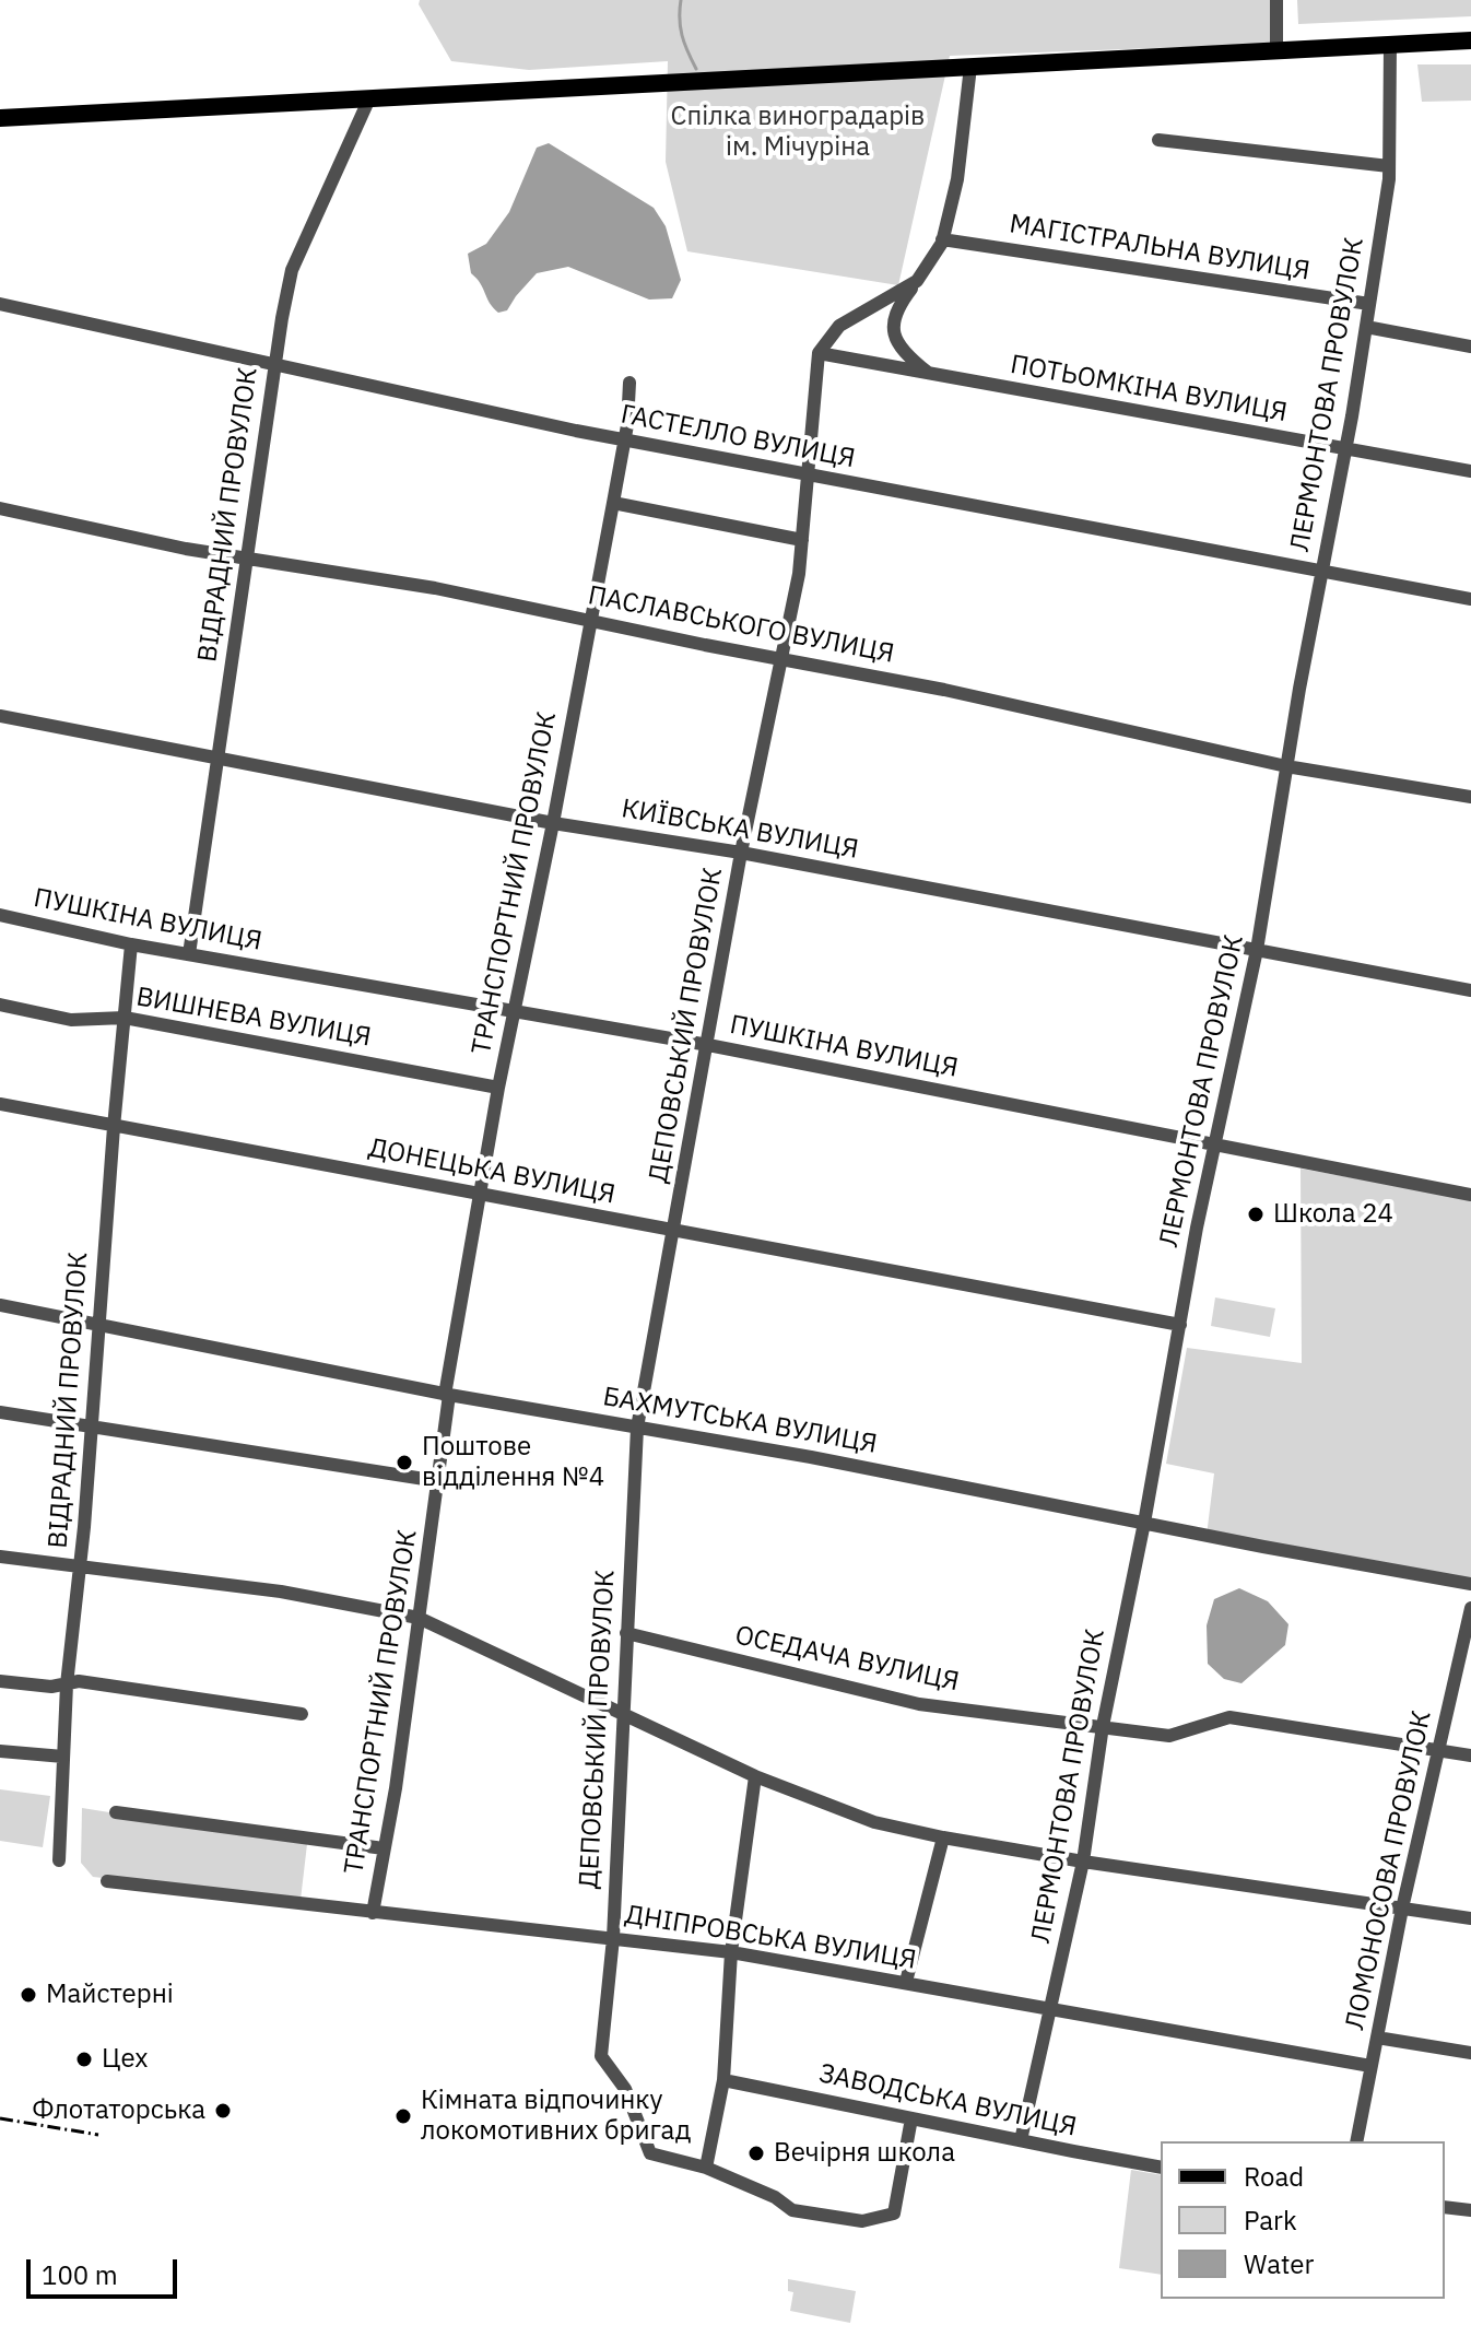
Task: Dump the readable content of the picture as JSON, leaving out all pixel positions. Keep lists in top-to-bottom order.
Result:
{
  "streets": {
    "street": [
      "МАГІСТРАЛЬНА ВУЛИЦЯ",
      "ПОТЬОМКІНА ВУЛИЦЯ",
      "ЛЕРМОНТОВА ПРОВУЛОК",
      "ГАСТЕЛЛО ВУЛИЦЯ",
      "ВІДРАДНИЙ ПРОВУЛОК",
      "ПАСЛАВСЬКОГО ВУЛИЦЯ",
      "КИЇВСЬКА ВУЛИЦЯ",
      "ТРАНСПОРТНИЙ ПРОВУЛОК",
      "ПУШКІНА ВУЛИЦЯ",
      "ВИШНЕВА ВУЛИЦЯ",
      "ДЕПОВСЬКИЙ ПРОВУЛОК",
      "ДОНЕЦЬКА ВУЛИЦЯ",
      "БАХМУТСЬКА ВУЛИЦЯ",
      "ОСЕДАЧА ВУЛИЦЯ",
      "ЛОМОНОСОВА ПРОВУЛОК",
      "ДНІПРОВСЬКА ВУЛИЦЯ",
      "ЗАВОДСЬКА ВУЛИЦЯ"
    ]
  },
  "crossings": [
    ["МАГІСТРАЛЬНА ВУЛИЦЯ", "ЛЕРМОНТОВА ПРОВУЛОК"],
    ["ПОТЬОМКІНА ВУЛИЦЯ", "ЛЕРМОНТОВА ПРОВУЛОК"],
    ["ПОТЬОМКІНА ВУЛИЦЯ", "ДЕПОВСЬКИЙ ПРОВУЛОК"],
    ["ЛЕРМОНТОВА ПРОВУЛОК", "ГАСТЕЛЛО ВУЛИЦЯ"],
    ["ЛЕРМОНТОВА ПРОВУЛОК", "ПАСЛАВСЬКОГО ВУЛИЦЯ"],
    ["ЛЕРМОНТОВА ПРОВУЛОК", "КИЇВСЬКА ВУЛИЦЯ"],
    ["ЛЕРМОНТОВА ПРОВУЛОК", "ПУШКІНА ВУЛИЦЯ"],
    ["ЛЕРМОНТОВА ПРОВУЛОК", "ДОНЕЦЬКА ВУЛИЦЯ"],
    ["ЛЕРМОНТОВА ПРОВУЛОК", "БАХМУТСЬКА ВУЛИЦЯ"],
    ["ЛЕРМОНТОВА ПРОВУЛОК", "ОСЕДАЧА ВУЛИЦЯ"],
    ["ЛЕРМОНТОВА ПРОВУЛОК", "ДНІПРОВСЬКА ВУЛИЦЯ"],
    ["ЛЕРМОНТОВА ПРОВУЛОК", "ЗАВОДСЬКА ВУЛИЦЯ"],
    ["ГАСТЕЛЛО ВУЛИЦЯ", "ВІДРАДНИЙ ПРОВУЛОК"],
    ["ГАСТЕЛЛО ВУЛИЦЯ", "ТРАНСПОРТНИЙ ПРОВУЛОК"],
    ["ГАСТЕЛЛО ВУЛИЦЯ", "ДЕПОВСЬКИЙ ПРОВУЛОК"],
    ["ВІДРАДНИЙ ПРОВУЛОК", "ПАСЛАВСЬКОГО ВУЛИЦЯ"],
    ["ВІДРАДНИЙ ПРОВУЛОК", "КИЇВСЬКА ВУЛИЦЯ"],
    ["ВІДРАДНИЙ ПРОВУЛОК", "ПУШКІНА ВУЛИЦЯ"],
    ["ВІДРАДНИЙ ПРОВУЛОК", "ВИШНЕВА ВУЛИЦЯ"],
    ["ВІДРАДНИЙ ПРОВУЛОК", "ДОНЕЦЬКА ВУЛИЦЯ"],
    ["ВІДРАДНИЙ ПРОВУЛОК", "БАХМУТСЬКА ВУЛИЦЯ"],
    ["ПАСЛАВСЬКОГО ВУЛИЦЯ", "ТРАНСПОРТНИЙ ПРОВУЛОК"],
    ["ПАСЛАВСЬКОГО ВУЛИЦЯ", "ДЕПОВСЬКИЙ ПРОВУЛОК"],
    ["КИЇВСЬКА ВУЛИЦЯ", "ТРАНСПОРТНИЙ ПРОВУЛОК"],
    ["КИЇВСЬКА ВУЛИЦЯ", "ДЕПОВСЬКИЙ ПРОВУЛОК"],
    ["ТРАНСПОРТНИЙ ПРОВУЛОК", "ПУШКІНА ВУЛИЦЯ"],
    ["ТРАНСПОРТНИЙ ПРОВУЛОК", "ВИШНЕВА ВУЛИЦЯ"],
    ["ТРАНСПОРТНИЙ ПРОВУЛОК", "ДОНЕЦЬКА ВУЛИЦЯ"],
    ["ТРАНСПОРТНИЙ ПРОВУЛОК", "БАХМУТСЬКА ВУЛИЦЯ"],
    ["ТРАНСПОРТНИЙ ПРОВУЛОК", "ДНІПРОВСЬКА ВУЛИЦЯ"],
    ["ПУШКІНА ВУЛИЦЯ", "ДЕПОВСЬКИЙ ПРОВУЛОК"],
    ["ДЕПОВСЬКИЙ ПРОВУЛОК", "ДОНЕЦЬКА ВУЛИЦЯ"],
    ["ДЕПОВСЬКИЙ ПРОВУЛОК", "БАХМУТСЬКА ВУЛИЦЯ"],
    ["ДЕПОВСЬКИЙ ПРОВУЛОК", "ОСЕДАЧА ВУЛИЦЯ"],
    ["ДЕПОВСЬКИЙ ПРОВУЛОК", "ДНІПРОВСЬКА ВУЛИЦЯ"],
    ["ОСЕДАЧА ВУЛИЦЯ", "ЛОМОНОСОВА ПРОВУЛОК"],
    ["ЛОМОНОСОВА ПРОВУЛОК", "ДНІПРОВСЬКА ВУЛИЦЯ"]
  ],
  "parks": ["Спілка виноградарів ім. Мічуріна"],
  "places": [
    "Школа 24",
    "Поштове відділення №4",
    "Майстерні",
    "Цех",
    "Флотаторська",
    "Кімната відпочинку локомотивних бригад",
    "Вечірня школа"
  ],
  "legend": ["Road", "Park", "Water"],
  "scale_bar": "100 m"
}
